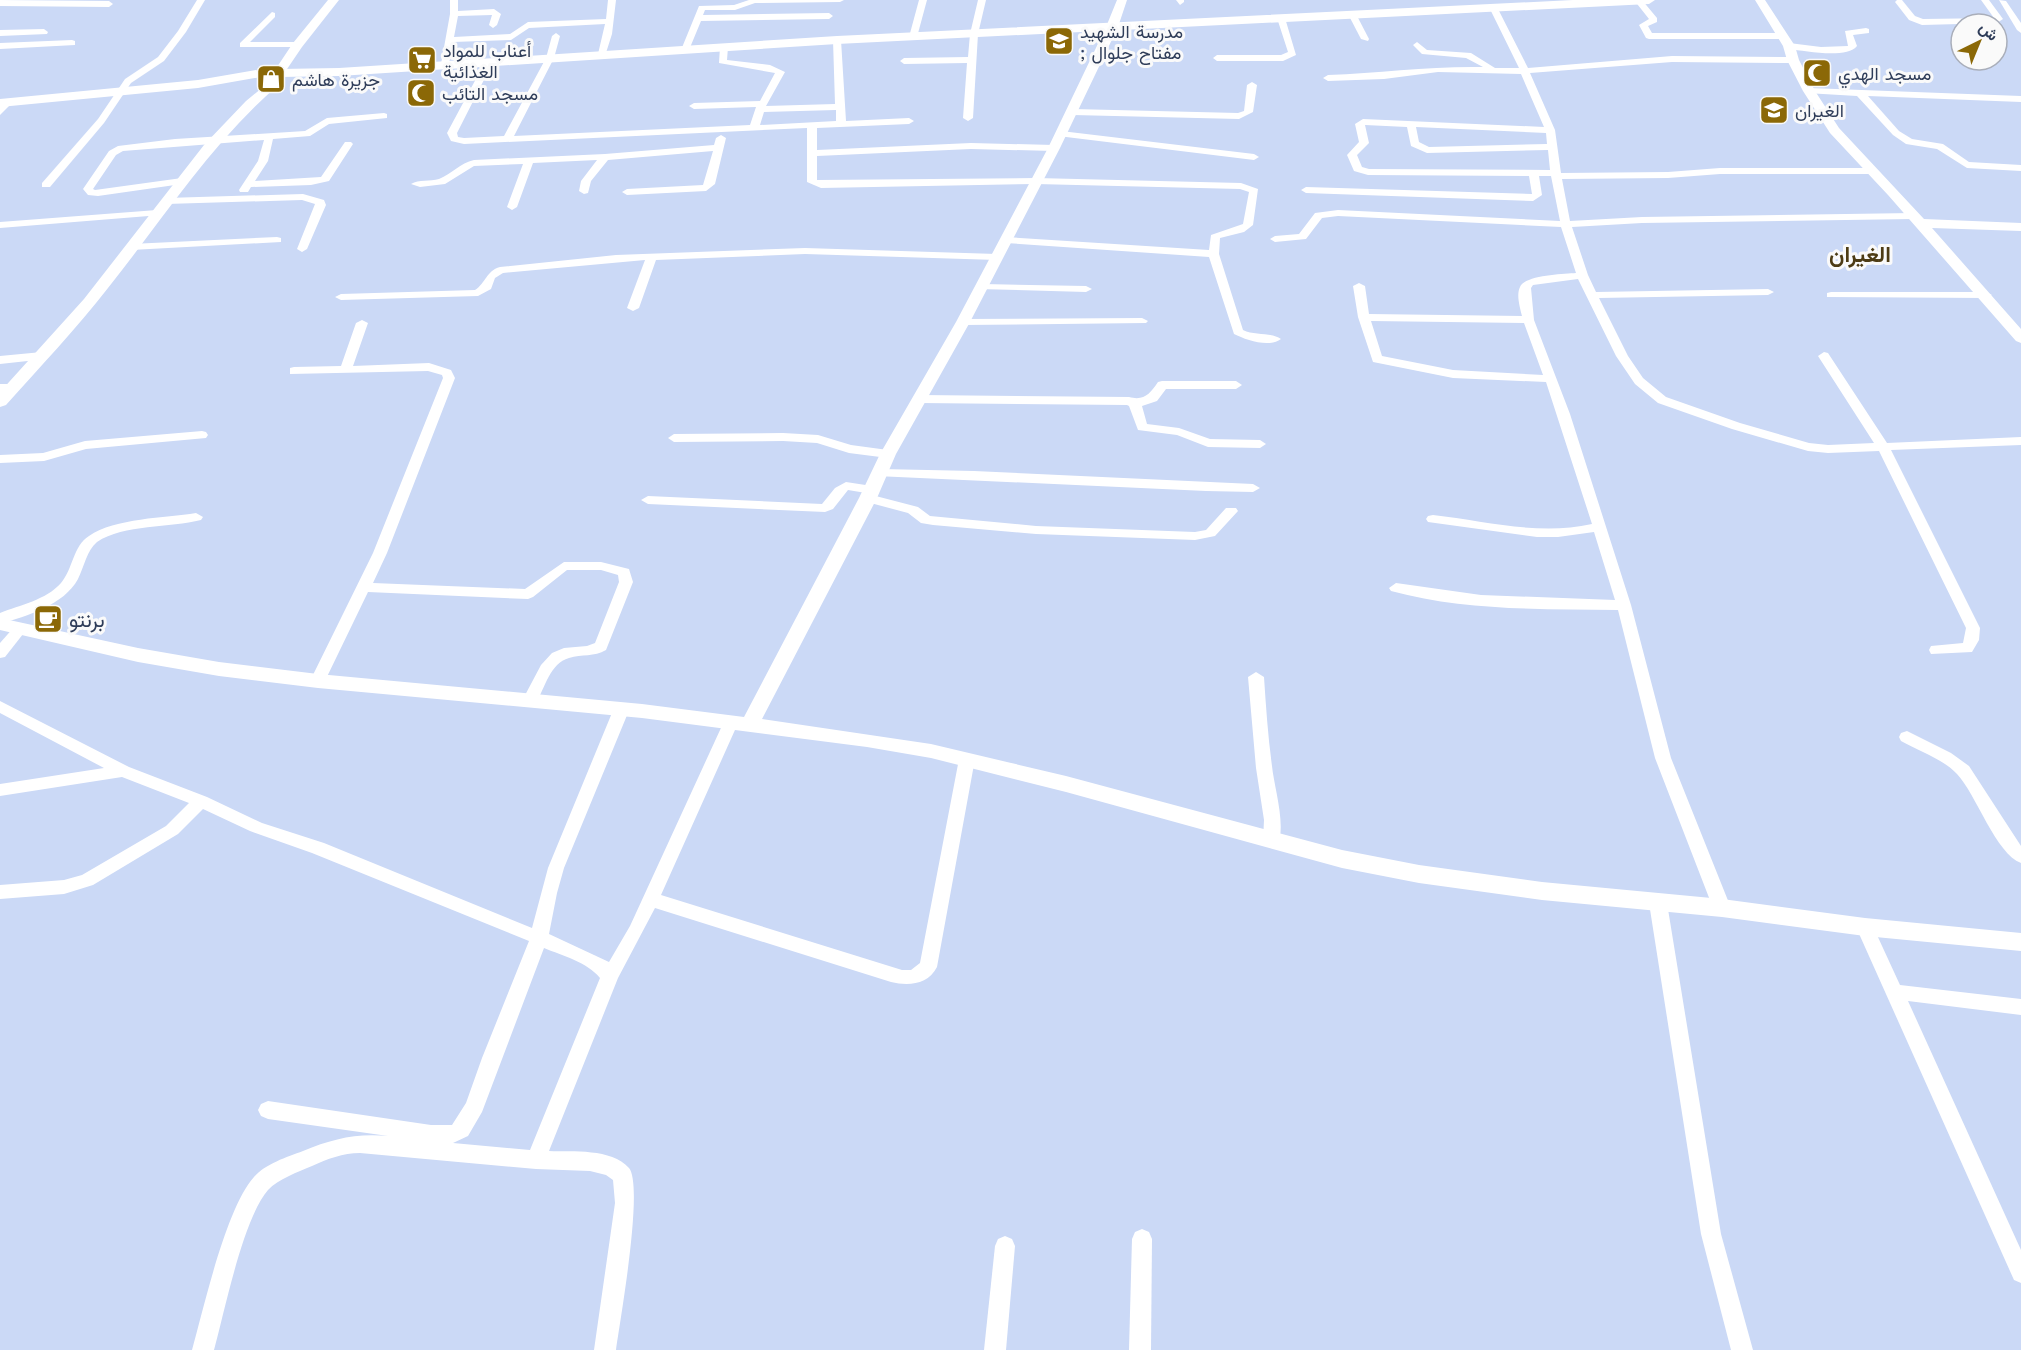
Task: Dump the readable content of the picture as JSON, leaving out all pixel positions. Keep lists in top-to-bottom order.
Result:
{
  "districts": ["الغيران"],
  "places": {
    "school or university": ["مدرسة الشهيد ; مفتاح جلوال", "الغيران"],
    "supermarket": ["أعناب للمواد الغذائية"],
    "mosque": ["مسجد الهدي", "مسجد التائب"],
    "shop": ["جزيرة هاشم"],
    "cafe": ["برنتو"]
  },
  "north": "top right"
}
